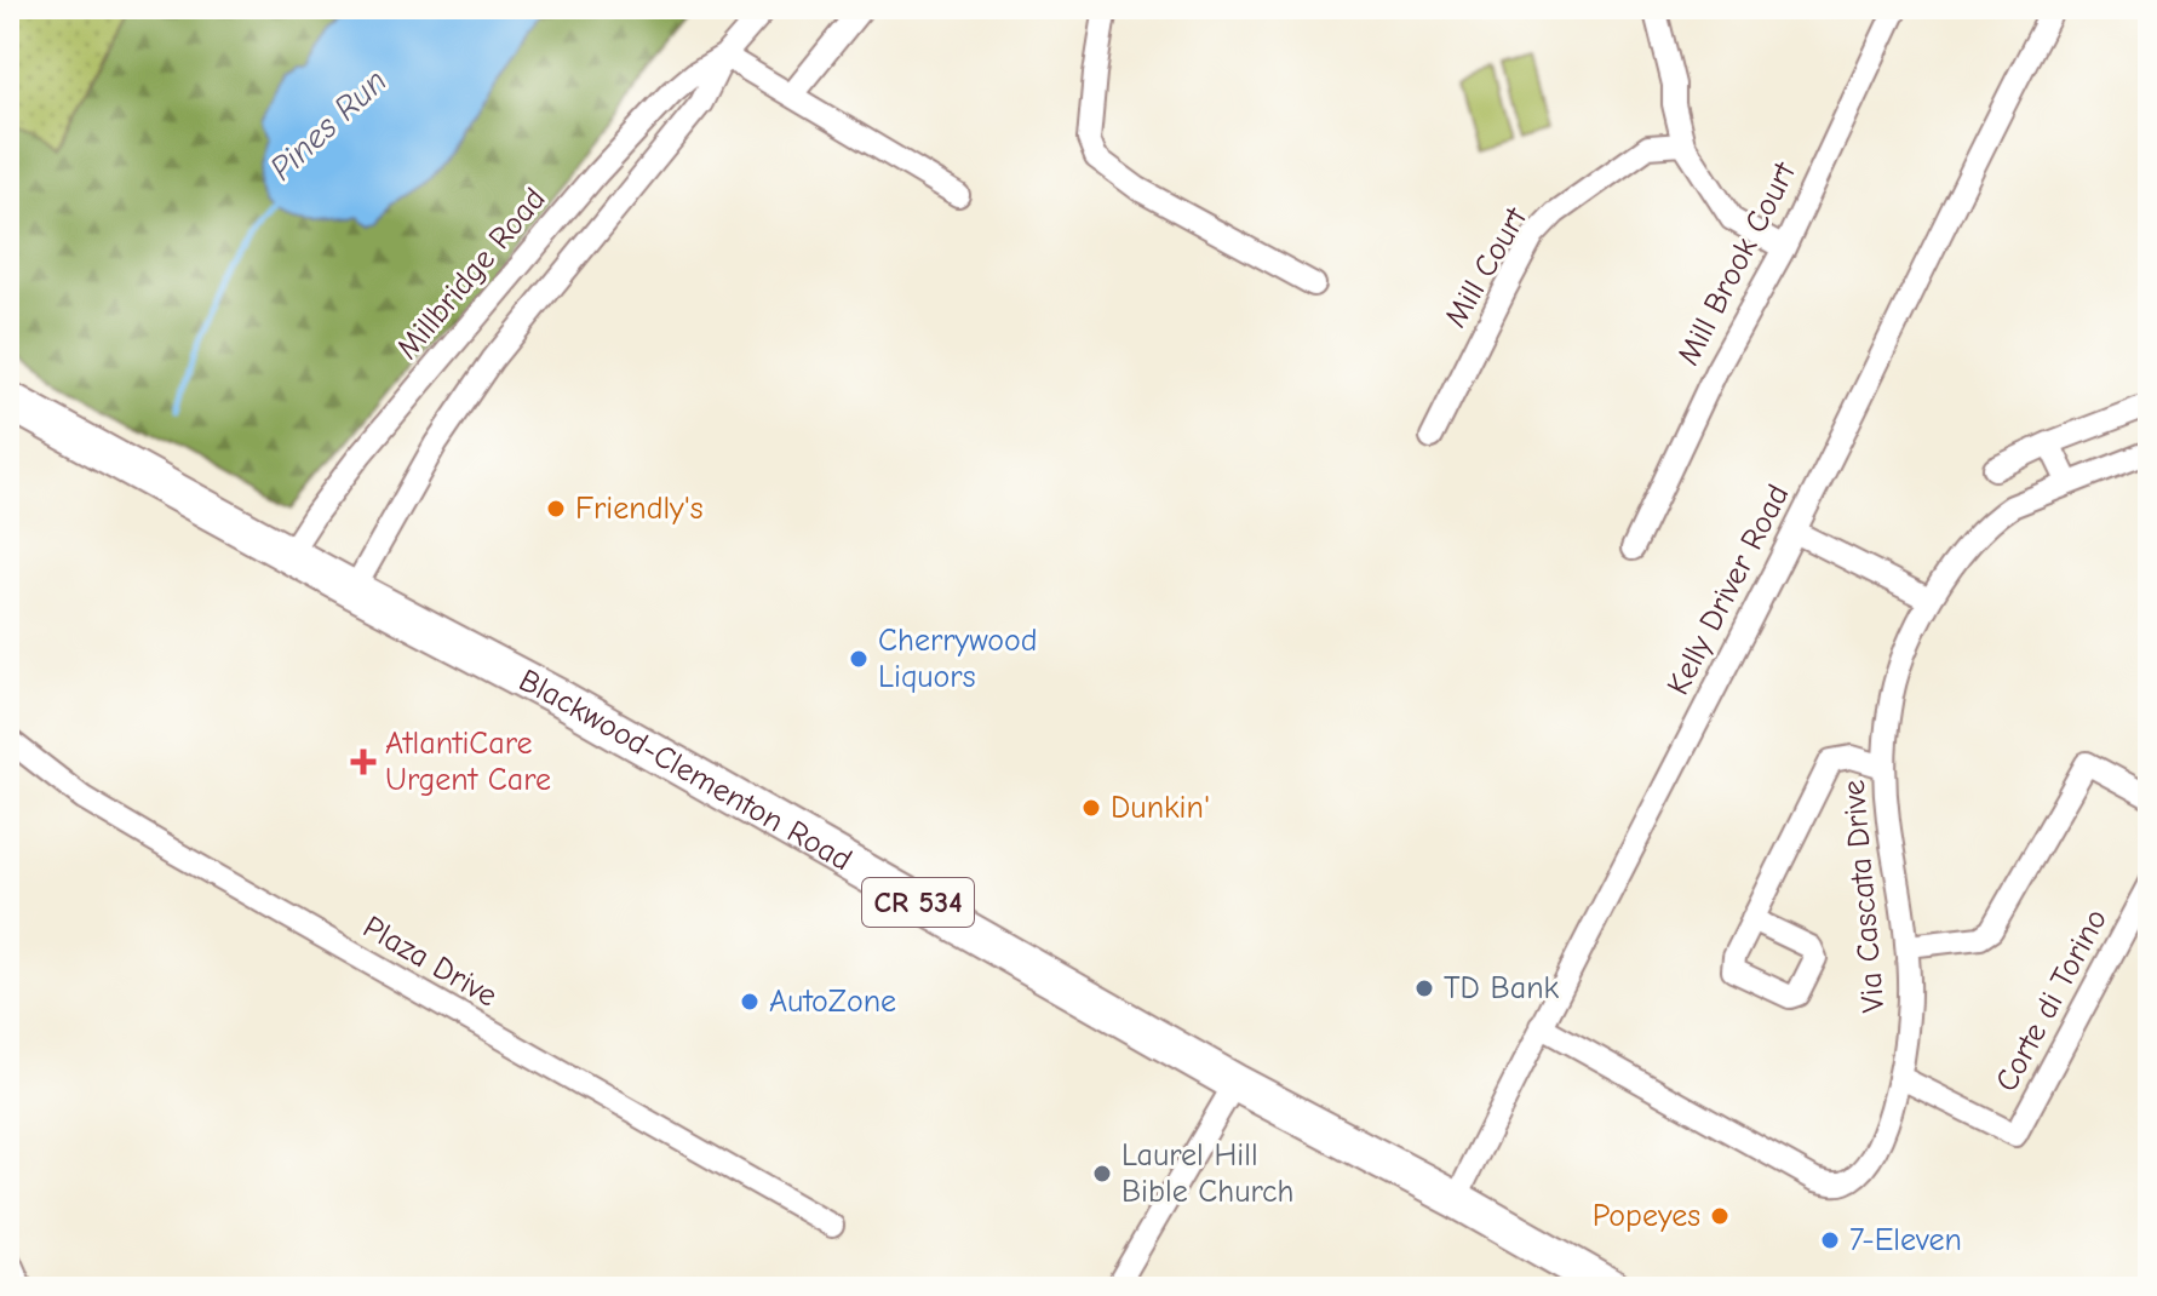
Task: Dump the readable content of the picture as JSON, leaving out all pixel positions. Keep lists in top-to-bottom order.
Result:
{
  "streets": {
    "main road": ["Blackwood-Clementon Road", "CR 534"],
    "street": [
      "Mill Brook Court",
      "Mill Court",
      "Millbridge Road",
      "Kelly Driver Road",
      "Via Cascata Drive",
      "Plaza Drive",
      "Corte di Torino"
    ]
  },
  "crossings": [
    ["Millbridge Road", "Blackwood-Clementon Road"],
    ["Kelly Driver Road", "Blackwood-Clementon Road"],
    ["Kelly Driver Road", "Via Cascata Drive"],
    ["Via Cascata Drive", "Corte di Torino"]
  ],
  "water": ["Pines Run"],
  "places": {
    "other": [
      "Friendly's",
      "Cherrywood Liquors",
      "Dunkin'",
      "TD Bank",
      "AutoZone",
      "Laurel Hill Bible Church",
      "Popeyes",
      "7-Eleven"
    ],
    "health": ["AtlantiCare Urgent Care"]
  }
}
